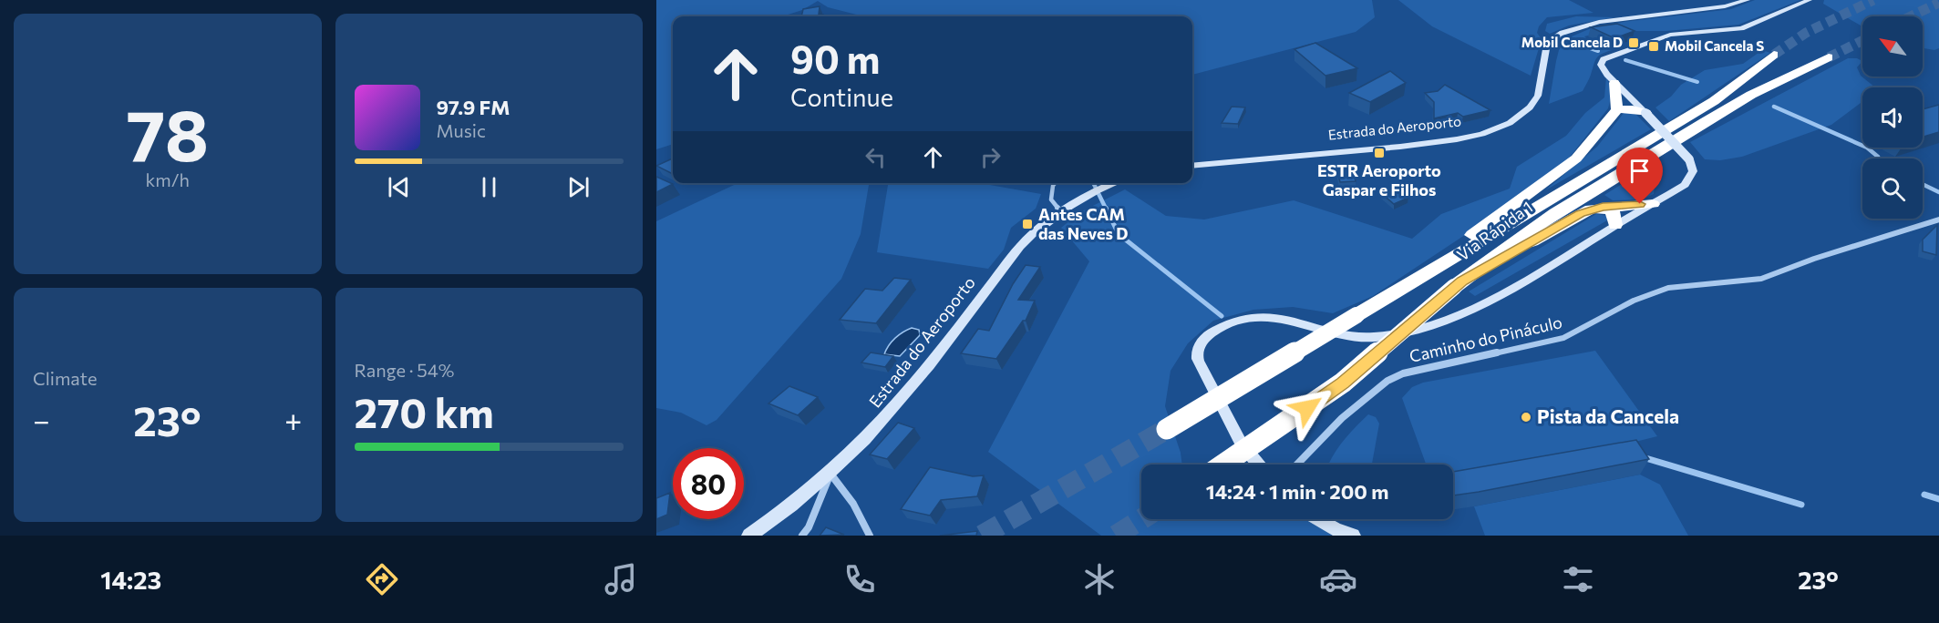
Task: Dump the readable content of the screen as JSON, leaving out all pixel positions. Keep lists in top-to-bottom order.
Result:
{
  "streets": {
    "highway": ["Via Rápida 1"],
    "main road": ["Estrada do Aeroporto"],
    "street": ["Caminho do Pináculo"]
  },
  "places": {
    "transit": [
      "Mobil Cancela D",
      "Mobil Cancela S",
      "ESTR Aeroporto Gaspar e Filhos",
      "Antes CAM das Neves D"
    ],
    "other": ["Pista da Cancela"]
  },
  "north": "top left",
  "page": {
    "tile": [
      ["78", "km/h"],
      "Climate",
      ["Range · 54%", "270 km"]
    ],
    "turn": ["90 m", "Continue"],
    "song": ["97.9 FM", "Music"],
    "heat": ["−", "23°", "+"],
    "limit": "80",
    "trip": "14:24 · 1 min · 200 m",
    "tabs": ["14:23", "23°"]
  }
}
